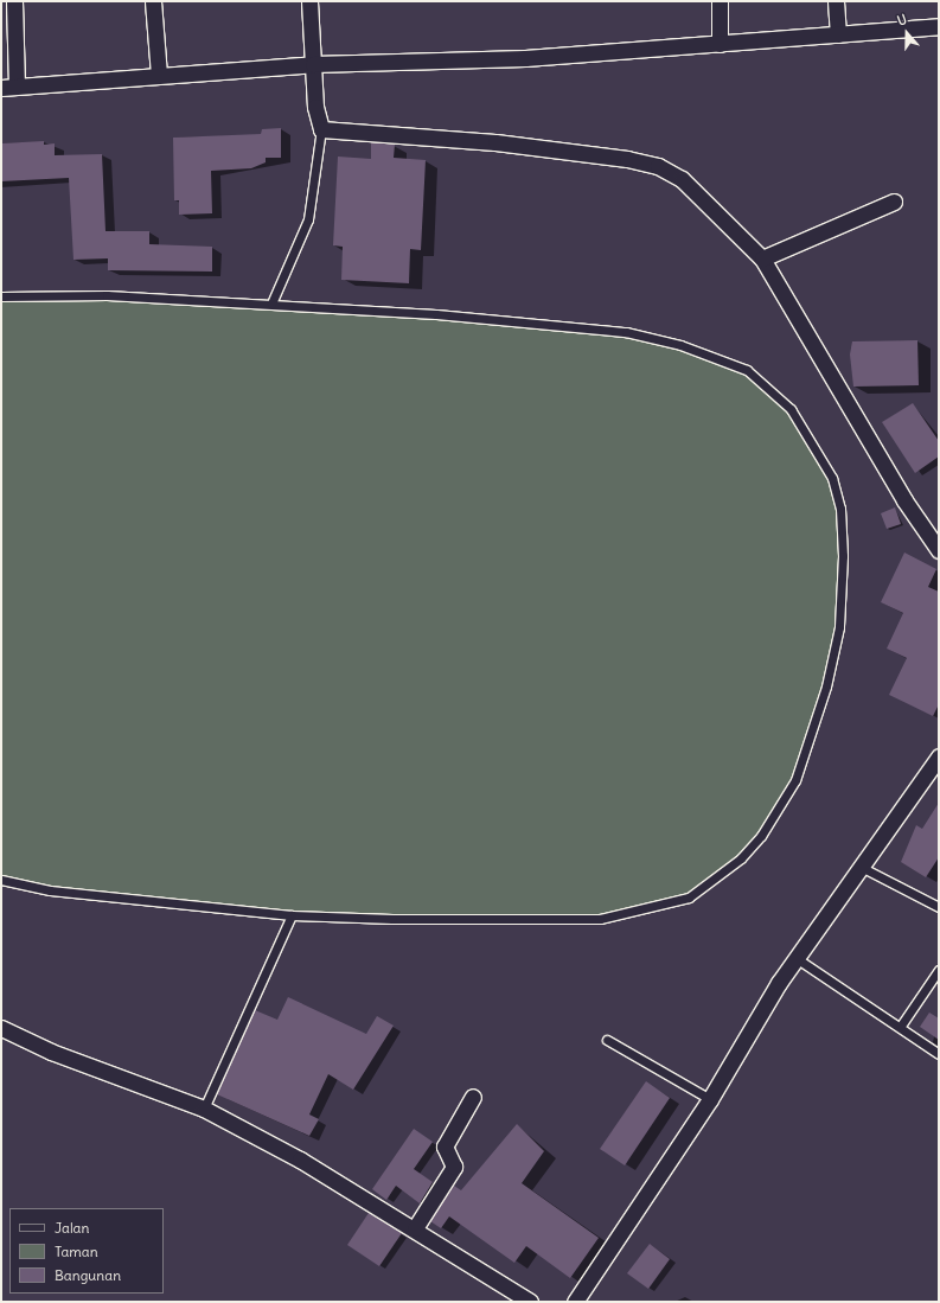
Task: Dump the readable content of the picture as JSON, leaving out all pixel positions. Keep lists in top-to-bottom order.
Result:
{
  "legend": ["Jalan", "Taman", "Bangunan"],
  "north": "top"
}
